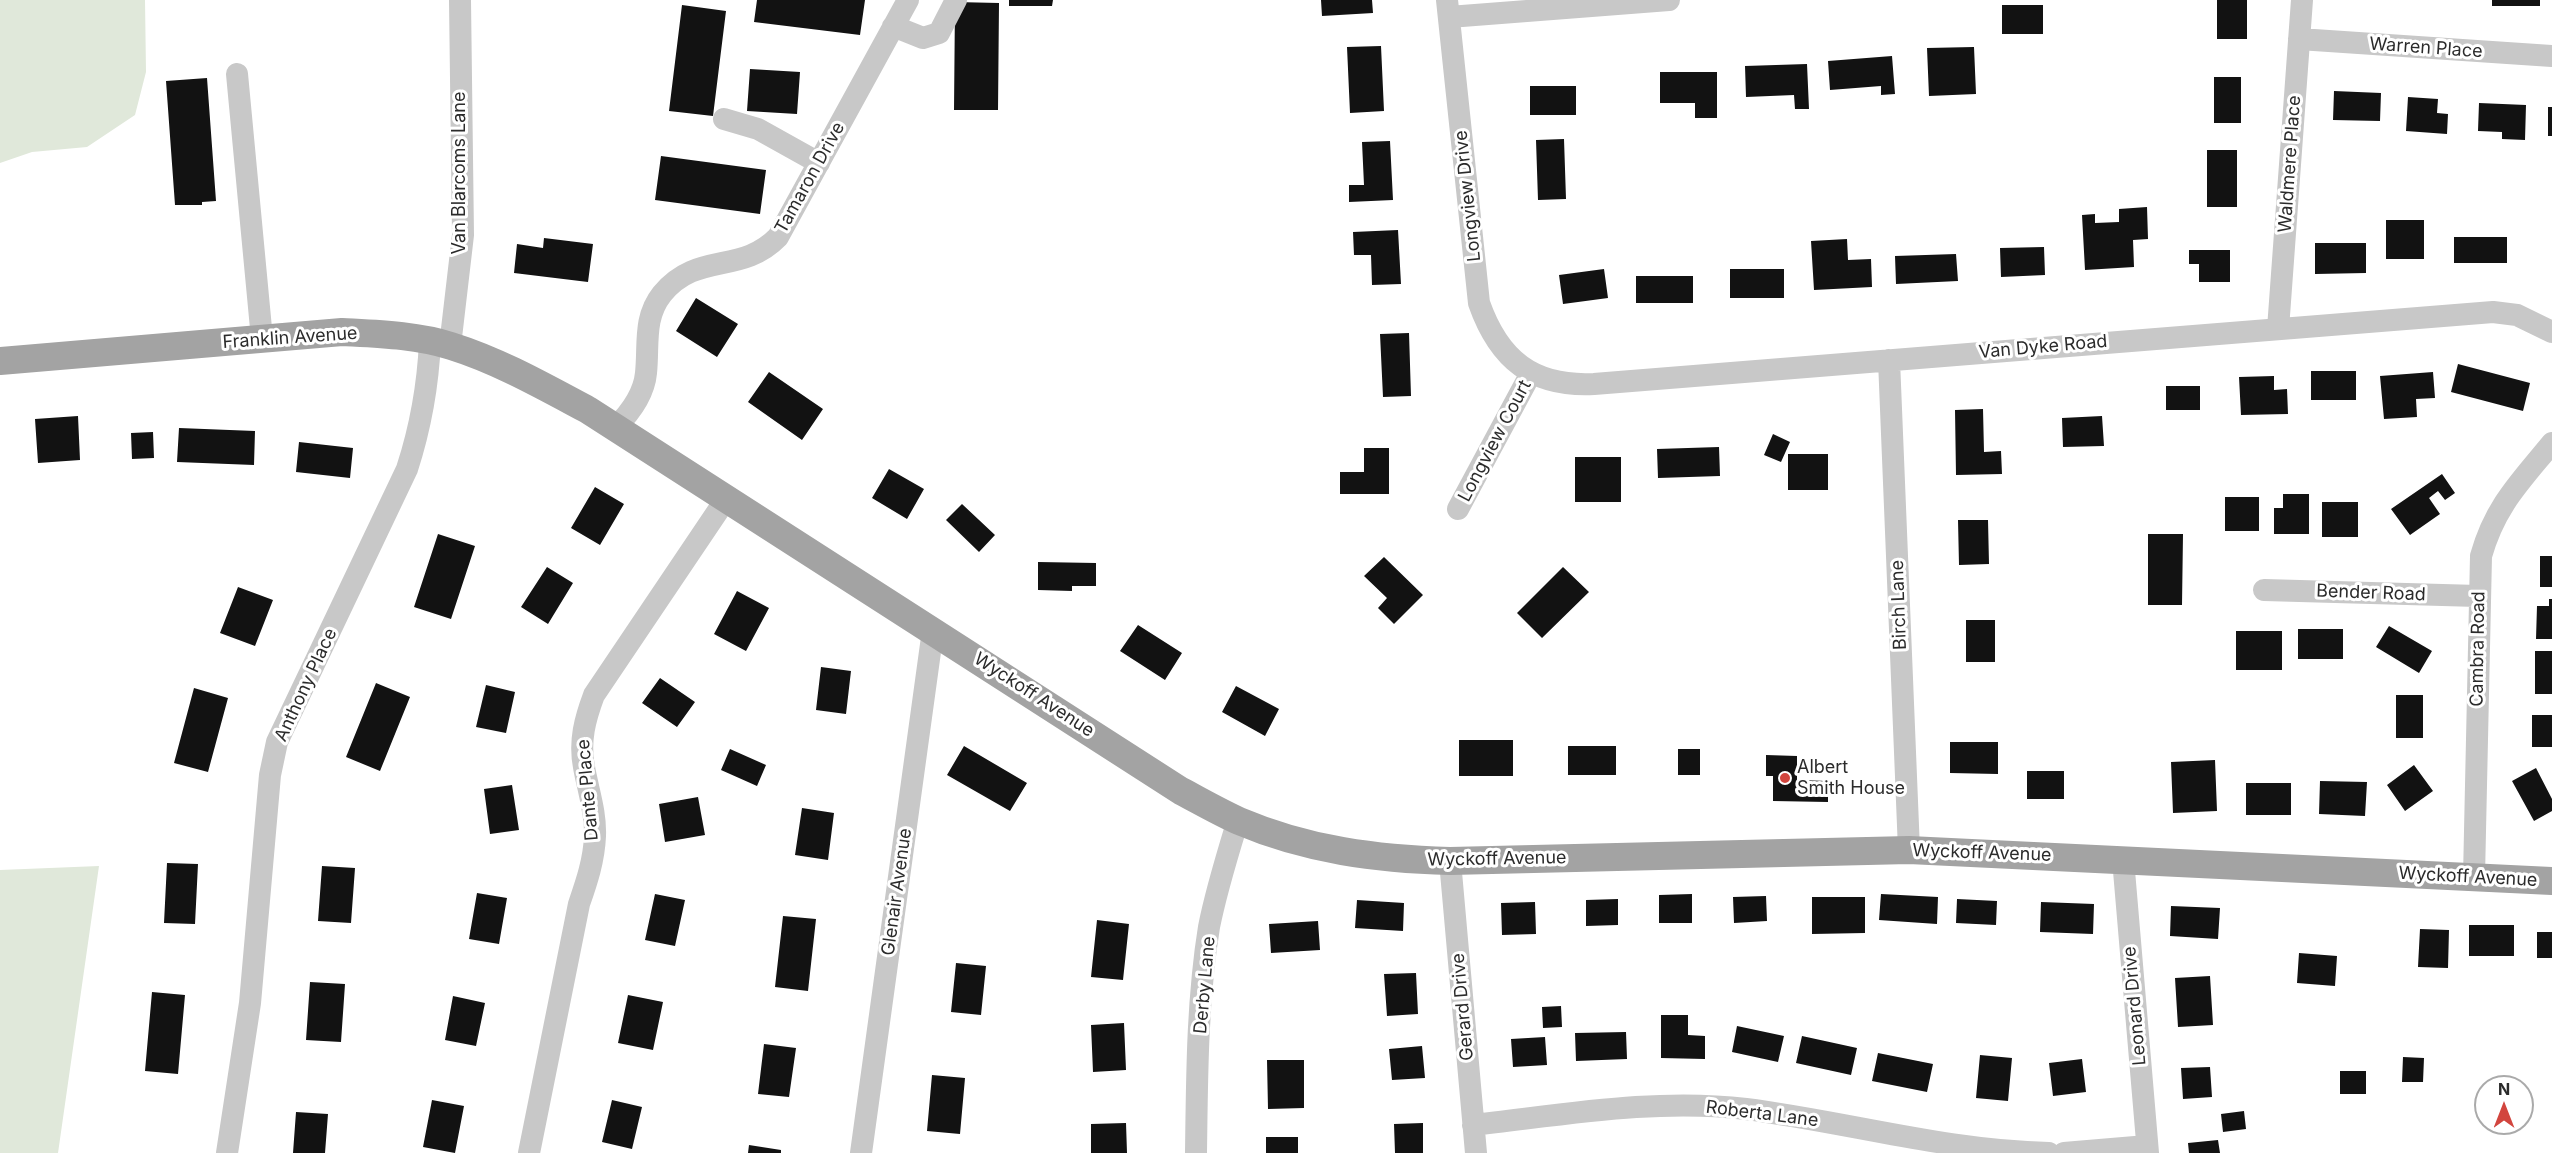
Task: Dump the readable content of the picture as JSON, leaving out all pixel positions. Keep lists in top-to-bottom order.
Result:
{
  "streets": {
    "main road": ["Franklin Avenue", "Wyckoff Avenue"],
    "street": [
      "Warren Place",
      "Waldmere Place",
      "Van Blarcoms Lane",
      "Tamaron Drive",
      "Longview Drive",
      "Van Dyke Road",
      "Longview Court",
      "Bender Road",
      "Birch Lane",
      "Cambra Road",
      "Anthony Place",
      "Dante Place",
      "Glenair Avenue",
      "Derby Lane",
      "Leonard Drive",
      "Gerard Drive",
      "Roberta Lane"
    ]
  },
  "crossings": [
    ["Warren Place", "Waldmere Place"],
    ["Waldmere Place", "Van Dyke Road"],
    ["Van Blarcoms Lane", "Franklin Avenue"],
    ["Van Blarcoms Lane", "Anthony Place"],
    ["Tamaron Drive", "Wyckoff Avenue"],
    ["Longview Drive", "Van Dyke Road"],
    ["Longview Drive", "Longview Court"],
    ["Franklin Avenue", "Anthony Place"],
    ["Franklin Avenue", "Wyckoff Avenue"],
    ["Van Dyke Road", "Longview Court"],
    ["Van Dyke Road", "Birch Lane"],
    ["Bender Road", "Cambra Road"],
    ["Birch Lane", "Wyckoff Avenue"],
    ["Cambra Road", "Wyckoff Avenue"],
    ["Wyckoff Avenue", "Dante Place"],
    ["Wyckoff Avenue", "Glenair Avenue"],
    ["Wyckoff Avenue", "Derby Lane"],
    ["Wyckoff Avenue", "Leonard Drive"],
    ["Wyckoff Avenue", "Gerard Drive"],
    ["Gerard Drive", "Roberta Lane"]
  ],
  "places": ["Albert Smith House"],
  "north": "top"
}
